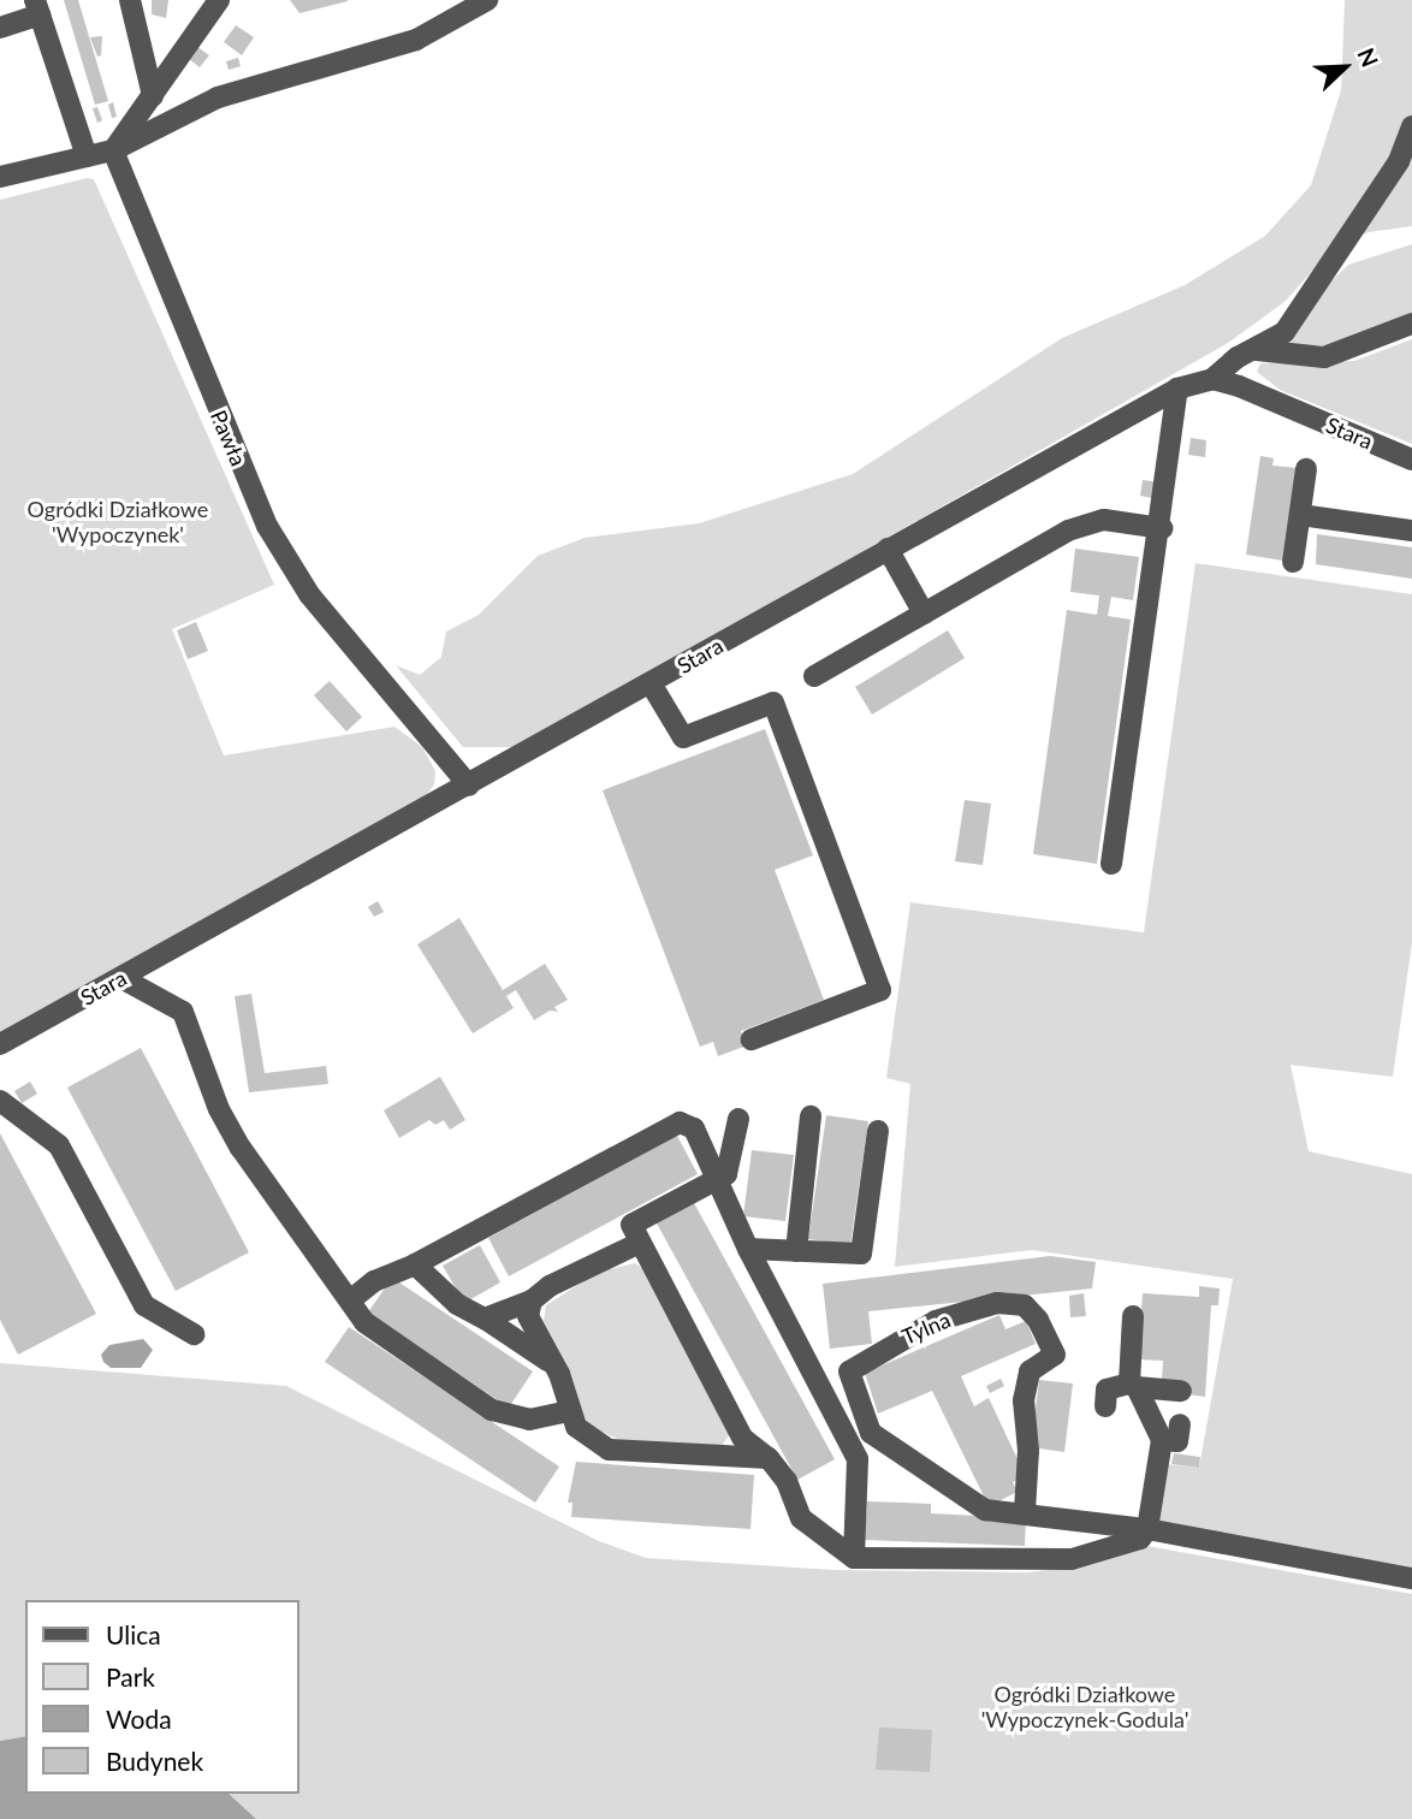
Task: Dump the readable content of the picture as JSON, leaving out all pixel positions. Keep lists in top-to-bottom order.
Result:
{
  "streets": {
    "street": ["Stara", "Pawła", "Tylna"]
  },
  "crossings": [
    ["Stara", "Pawła"]
  ],
  "parks": ["Ogródki Działkowe 'Wypoczynek'", "Ogródki Działkowe 'Wypoczynek-Godula'"],
  "legend": [
    "Ulica",
    "Park",
    "Woda",
    "Budynek"
  ],
  "north": "top right"
}
